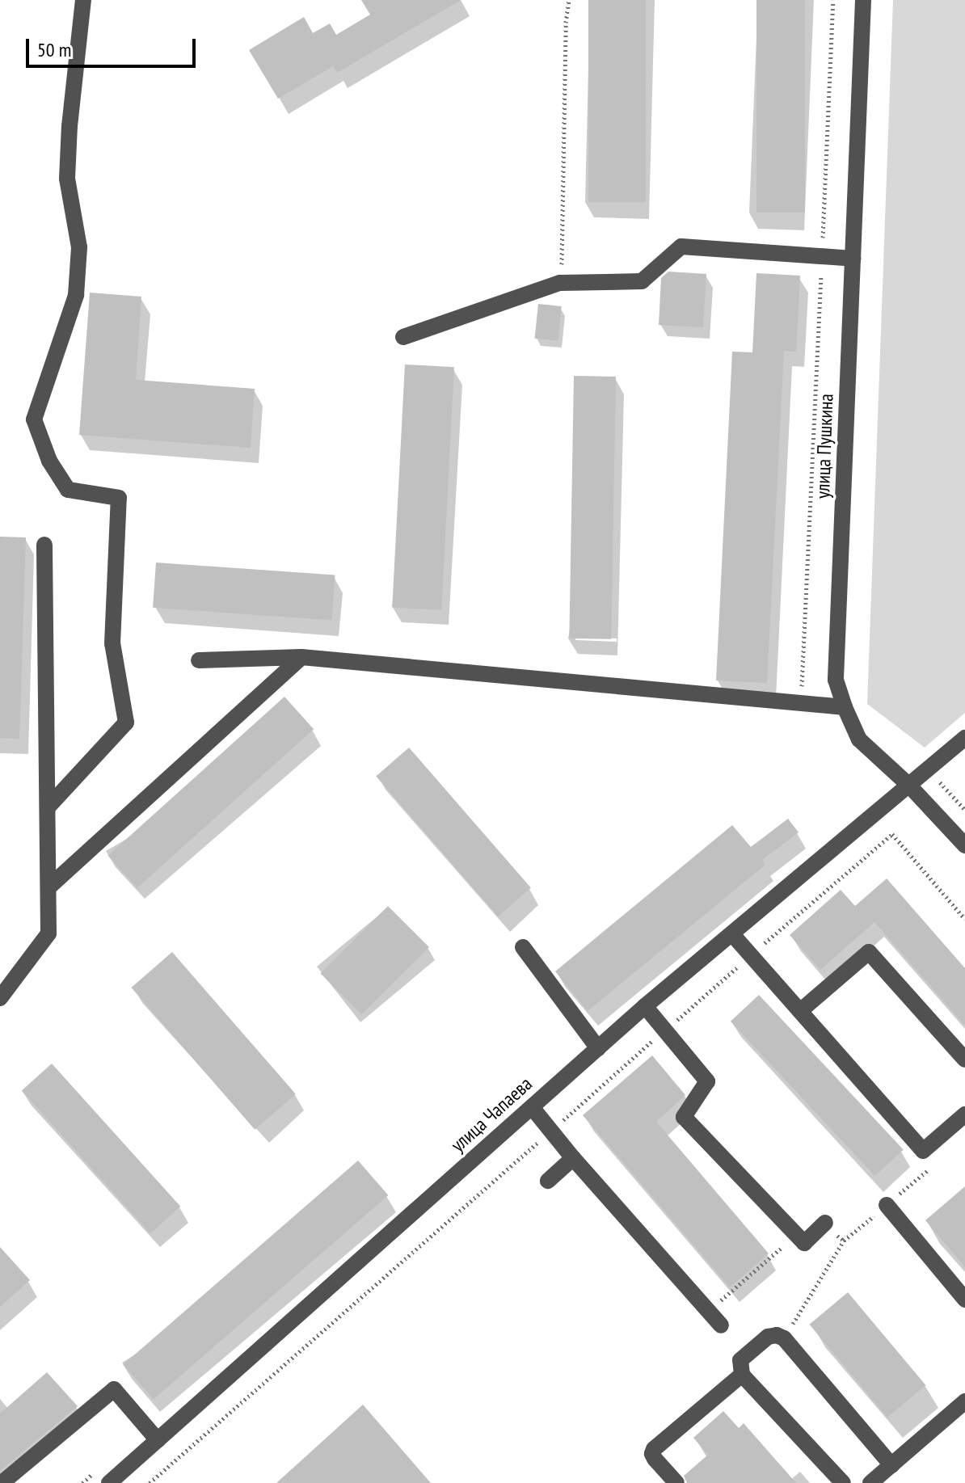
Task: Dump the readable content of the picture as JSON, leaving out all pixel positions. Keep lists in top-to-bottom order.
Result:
{
  "streets": {
    "street": ["улица Пушкина", "улица Чапаева"]
  },
  "crossings": [
    ["улица Пушкина", "улица Чапаева"]
  ],
  "scale_bar": "50 m"
}
